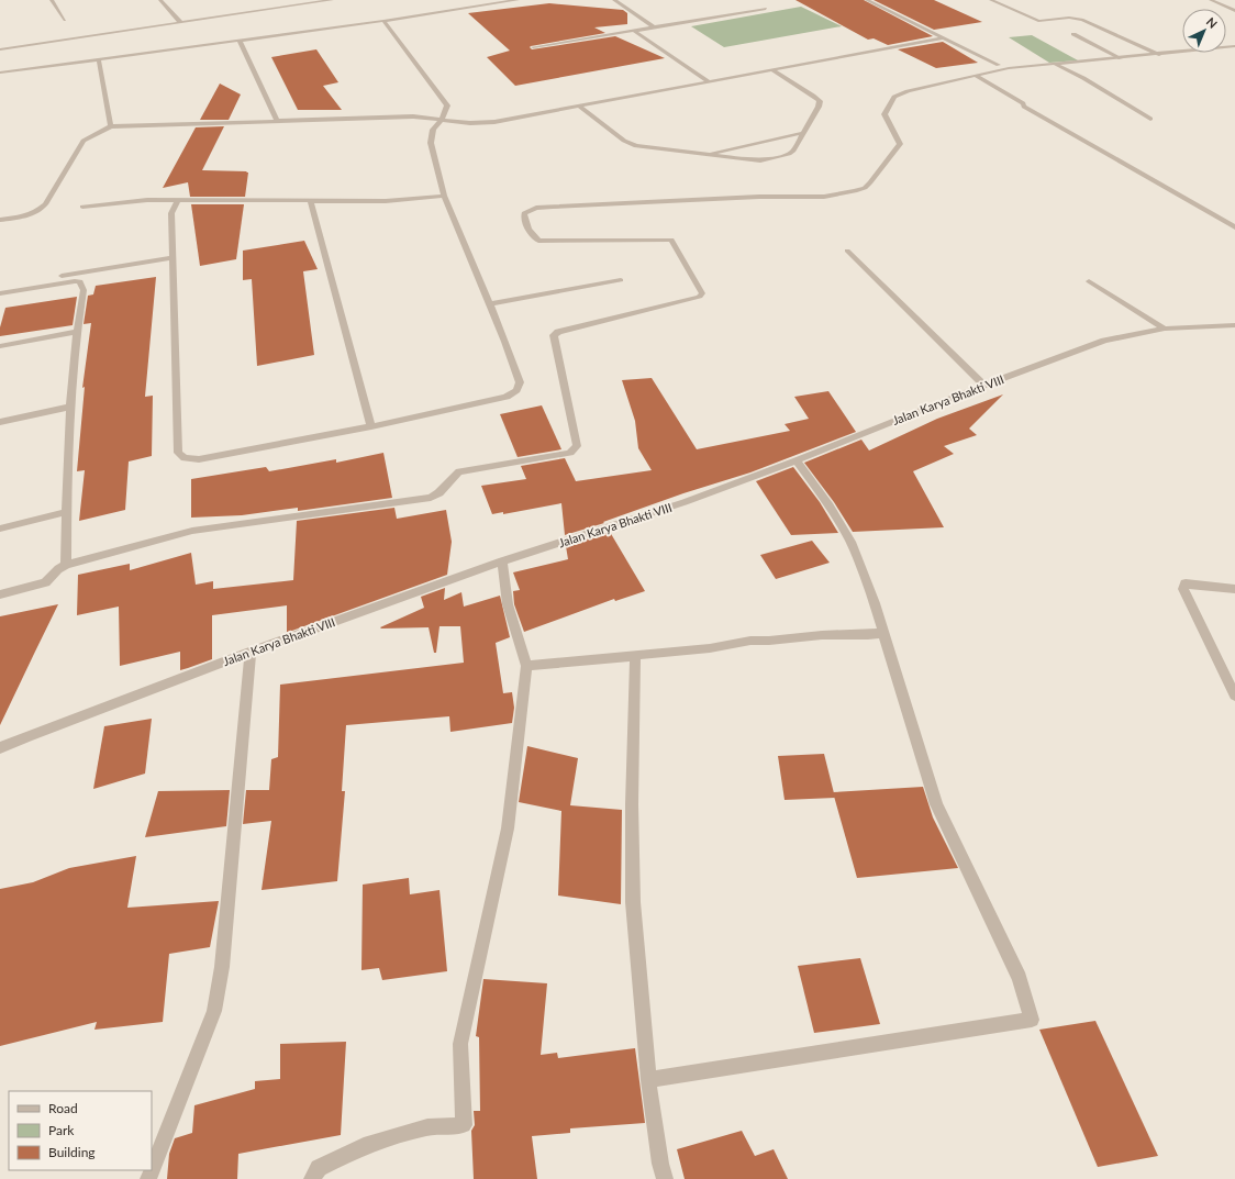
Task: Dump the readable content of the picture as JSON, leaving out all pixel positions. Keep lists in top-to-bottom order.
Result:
{
  "streets": {
    "street": ["Jalan Karya Bhakti VIII"]
  },
  "legend": ["Road", "Park", "Building"],
  "north": "top right"
}
